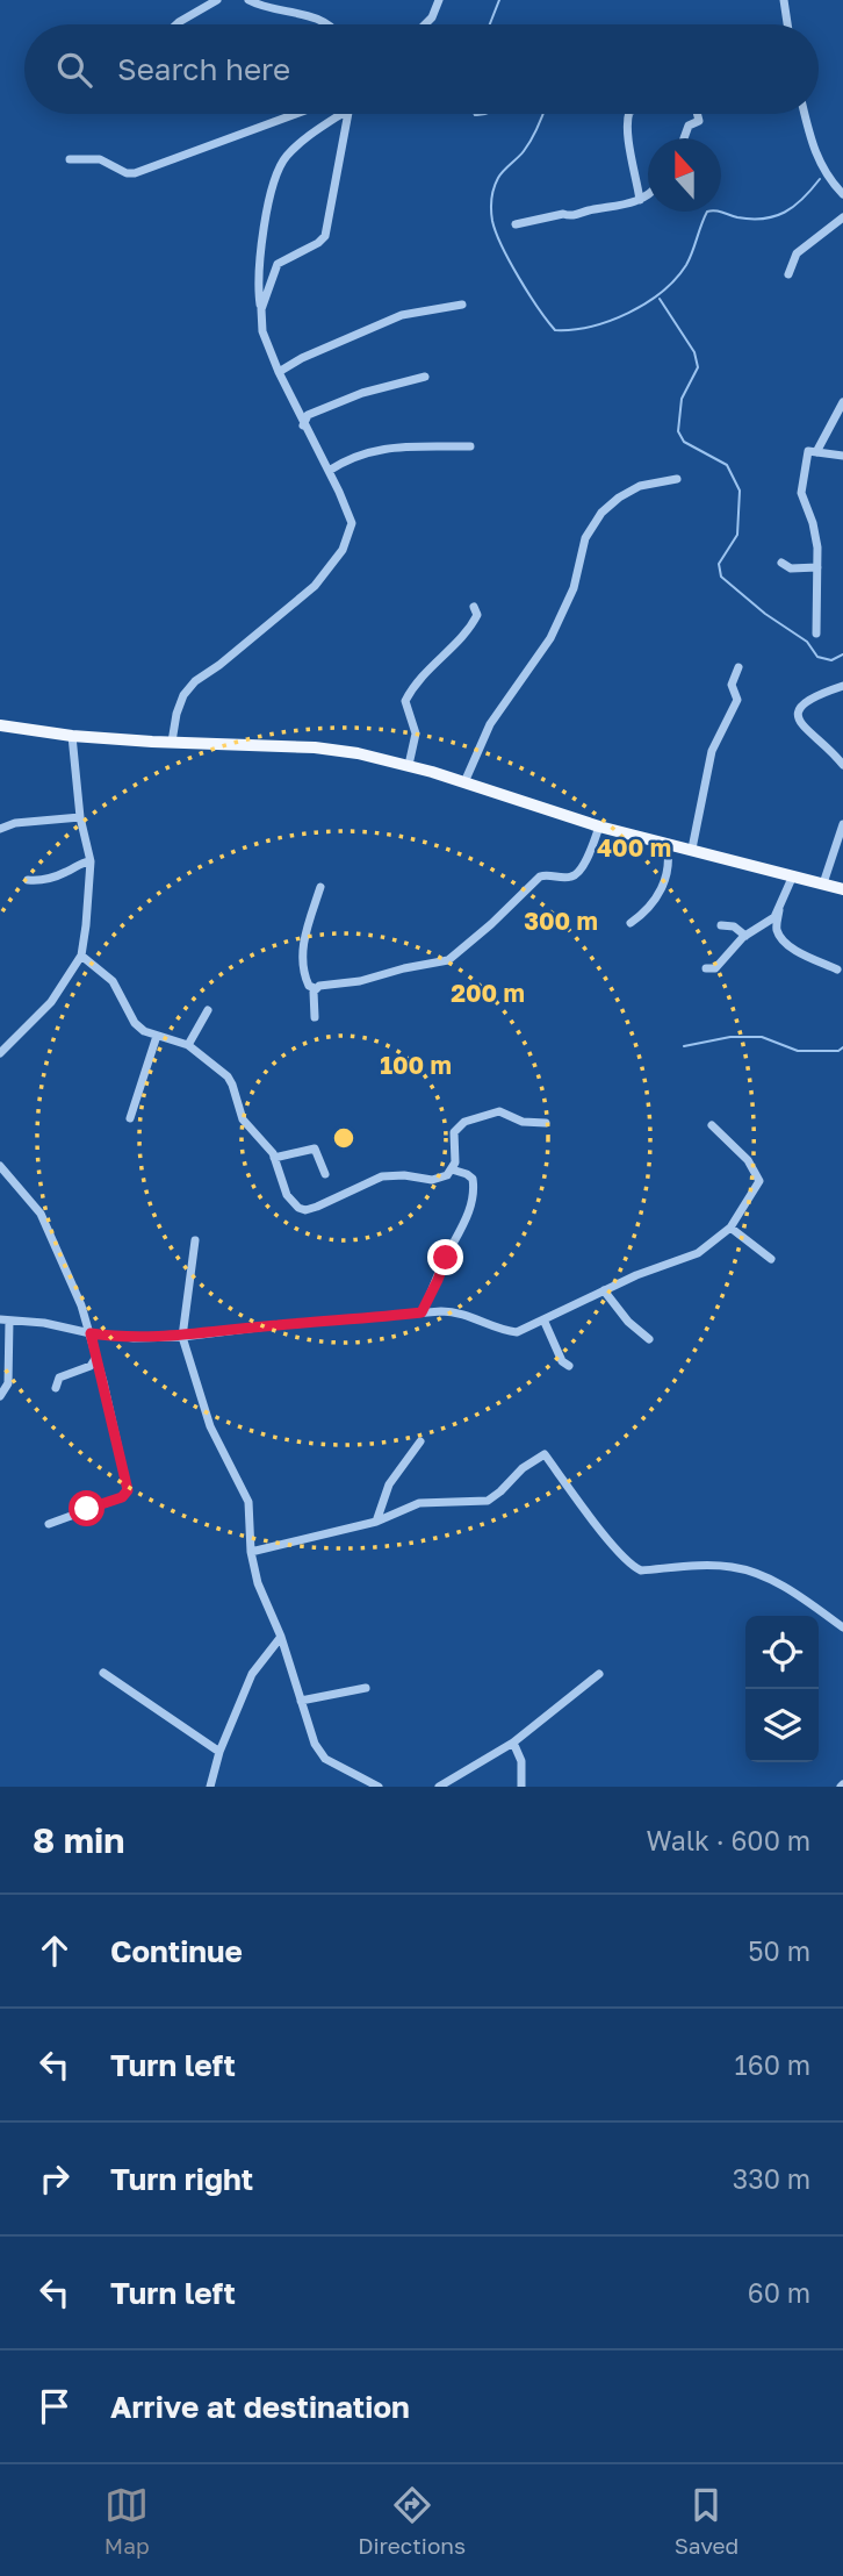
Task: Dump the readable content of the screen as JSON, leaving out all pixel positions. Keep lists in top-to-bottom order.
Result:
{
  "north": "top",
  "page": {
    "search": "Search here",
    "heading": ["8 min", "Walk · 600 m"],
    "list": [
      ["Continue", "50 m"],
      ["Turn left", "160 m"],
      ["Turn right", "330 m"],
      ["Turn left", "60 m"],
      "Arrive at destination"
    ],
    "nav": ["Map", "Directions", "Saved"]
  },
  "rings": [
    "400 m",
    "300 m",
    "200 m",
    "100 m"
  ]
}
